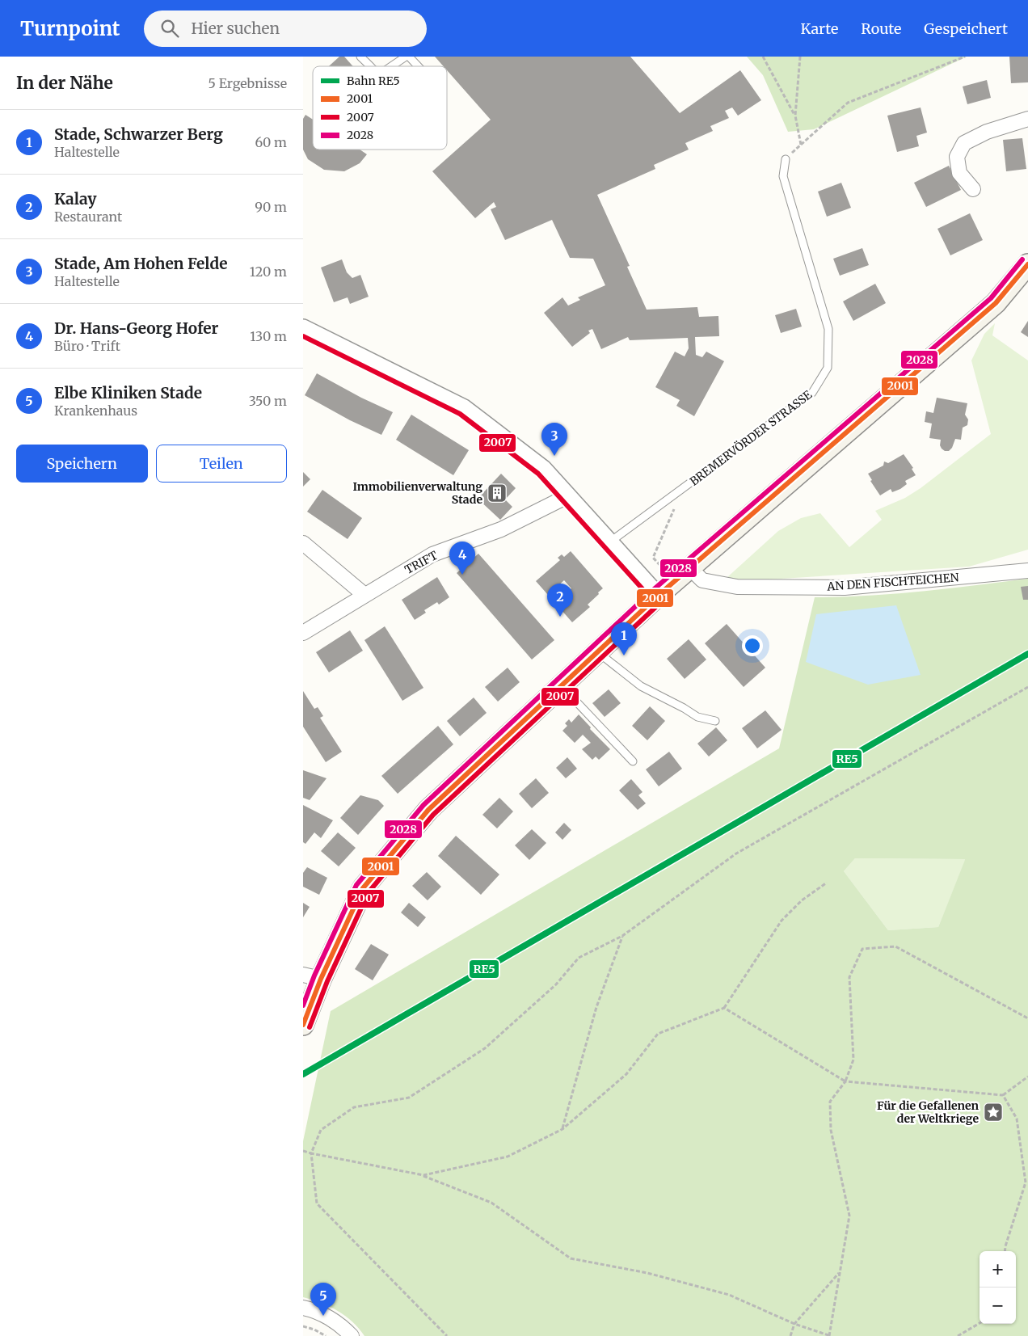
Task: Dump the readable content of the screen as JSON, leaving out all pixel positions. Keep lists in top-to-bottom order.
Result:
{
  "streets": {
    "street": ["TRIFT", "AN DEN FISCHTEICHEN"],
    "lane": ["BREMERVÖRDER STRASSE"]
  },
  "places": {
    "building": ["Immobilienverwaltung Stade"],
    "place": ["Für die Gefallenen der Weltkriege"]
  },
  "lines": [
    "transit line 2028",
    "transit line 2001",
    "transit line 2007",
    "rail line RE5"
  ],
  "legend": [
    "Bahn RE5",
    "2001",
    "2007",
    "2028"
  ],
  "page": {
    "header": "Turnpoint",
    "search": "Hier suchen",
    "nav": ["Karte", "Route", "Gespeichert"],
    "heading": ["In der Nähe", "5 Ergebnisse"],
    "list": [
      {
        "mark": "1",
        "name": "Stade, Schwarzer Berg",
        "note": "Haltestelle",
        "value": "60 m"
      },
      {
        "mark": "2",
        "name": "Kalay",
        "note": "Restaurant",
        "value": "90 m"
      },
      {
        "mark": "3",
        "name": "Stade, Am Hohen Felde",
        "note": "Haltestelle",
        "value": "120 m"
      },
      {
        "mark": "4",
        "name": "Dr. Hans-Georg Hofer",
        "note": "Büro · Trift",
        "value": "130 m"
      },
      {
        "mark": "5",
        "name": "Elbe Kliniken Stade",
        "note": "Krankenhaus",
        "value": "350 m"
      }
    ],
    "pins": [
      "3",
      "4",
      "2",
      "1",
      "5"
    ],
    "buttons": ["Speichern", "Teilen"],
    "map_buttons": ["+", "−"]
  }
}
